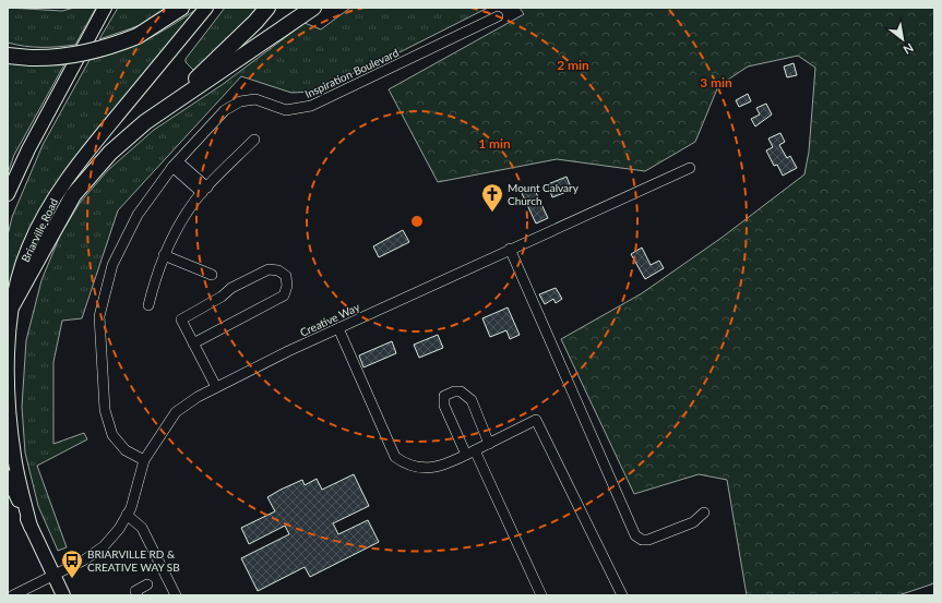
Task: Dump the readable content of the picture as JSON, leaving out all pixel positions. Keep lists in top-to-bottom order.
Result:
{
  "streets": {
    "main road": ["Briarville Road"],
    "street": ["Inspiration Boulevard", "Creative Way"]
  },
  "crossings": [
    ["Inspiration Boulevard", "Creative Way"],
    ["Briarville Road", "Creative Way"]
  ],
  "places": {
    "church": ["Mount Calvary Church"],
    "bus stop": ["BRIARVILLE RD & CREATIVE WAY SB"]
  },
  "north": "bottom right",
  "rings": ["2 min", "3 min", "1 min"]
}
